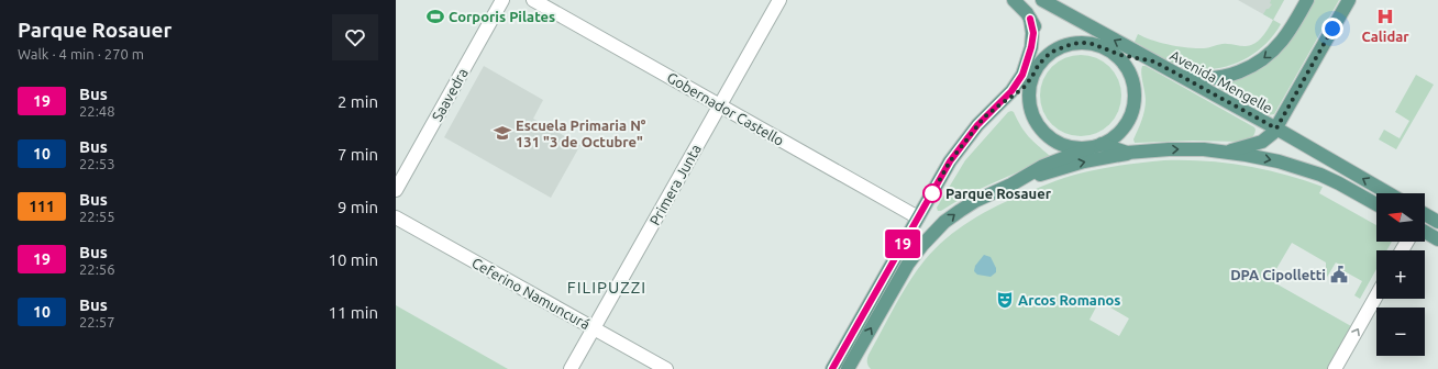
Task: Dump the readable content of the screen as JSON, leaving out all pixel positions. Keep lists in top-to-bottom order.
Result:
{
  "streets": {
    "main road": ["Avenida Mengelle"],
    "street": [
      "Saavedra",
      "Gobernador Castello",
      "Primera Junta",
      "Ceferino Namuncurá"
    ]
  },
  "crossings": [
    ["Gobernador Castello", "Primera Junta"],
    ["Primera Junta", "Ceferino Namuncurá"]
  ],
  "districts": ["FILIPUZZI"],
  "places": {
    "sports": ["Corporis Pilates"],
    "hospital": ["Calidar"],
    "school or university": ["Escuela Primaria N° 131 \"3 de Octubre\""],
    "other": ["Parque Rosauer"],
    "public building": ["DPA Cipolletti"],
    "theatre": ["Arcos Romanos"]
  },
  "lines": ["bus line 19"],
  "north": "left",
  "page": {
    "heading": ["Parque Rosauer", "Walk · 4 min · 270 m"],
    "on_map": "19",
    "list": [
      {
        "mark": "19",
        "name": "Bus",
        "note": "22:48",
        "value": "2 min"
      },
      {
        "mark": "10",
        "name": "Bus",
        "note": "22:53",
        "value": "7 min"
      },
      {
        "mark": "111",
        "name": "Bus",
        "note": "22:55",
        "value": "9 min"
      },
      {
        "mark": "19",
        "name": "Bus",
        "note": "22:56",
        "value": "10 min"
      },
      {
        "mark": "10",
        "name": "Bus",
        "note": "22:57",
        "value": "11 min"
      }
    ],
    "map_buttons": ["+", "−"]
  }
}
